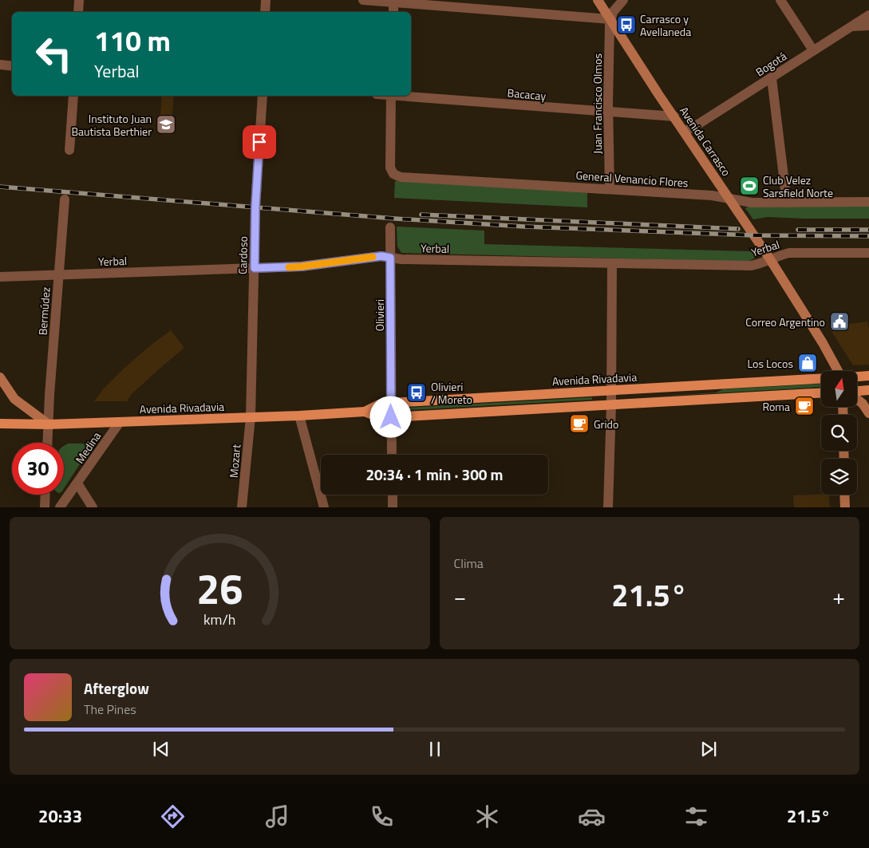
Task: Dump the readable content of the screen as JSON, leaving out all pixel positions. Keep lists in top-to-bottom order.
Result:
{
  "streets": {
    "main road": ["Avenida Carrasco", "Avenida Rivadavia"],
    "street": [
      "Bogotá",
      "Bacacay",
      "Juan Francisco Olmos",
      "General Venancio Flores",
      "Yerbal",
      "Cardoso",
      "Bermúdez",
      "Olivieri",
      "Medina",
      "Mozart"
    ]
  },
  "crossings": [
    ["Bogotá", "Avenida Carrasco"],
    ["Bacacay", "Juan Francisco Olmos"],
    ["Bacacay", "Avenida Carrasco"],
    ["Juan Francisco Olmos", "Avenida Carrasco"],
    ["Juan Francisco Olmos", "General Venancio Flores"],
    ["Avenida Carrasco", "General Venancio Flores"],
    ["Avenida Carrasco", "Yerbal"],
    ["Yerbal", "Cardoso"],
    ["Yerbal", "Bermúdez"],
    ["Yerbal", "Olivieri"],
    ["Cardoso", "Avenida Rivadavia"],
    ["Cardoso", "Mozart"],
    ["Bermúdez", "Avenida Rivadavia"],
    ["Olivieri", "Avenida Rivadavia"],
    ["Avenida Rivadavia", "Medina"],
    ["Avenida Rivadavia", "Mozart"]
  ],
  "places": {
    "bus stop": ["Carrasco y Avellaneda", "Olivieri / Moreto"],
    "school or university": ["Instituto Juan Bautista Berthier"],
    "sports": ["Club Velez Sarsfield Norte"],
    "public building": ["Correo Argentino"],
    "shop": ["Los Locos"],
    "cafe": ["Roma", "Grido"]
  },
  "north": "top",
  "page": {
    "turn": ["110 m", "Yerbal"],
    "limit": "30",
    "trip": "20:34 · 1 min · 300 m",
    "tile": "Clima",
    "heat": ["−", "21.5°", "+"],
    "song": ["Afterglow", "The Pines"],
    "tabs": ["20:33", "21.5°"],
    "gauge": ["26", "km/h"]
  }
}
